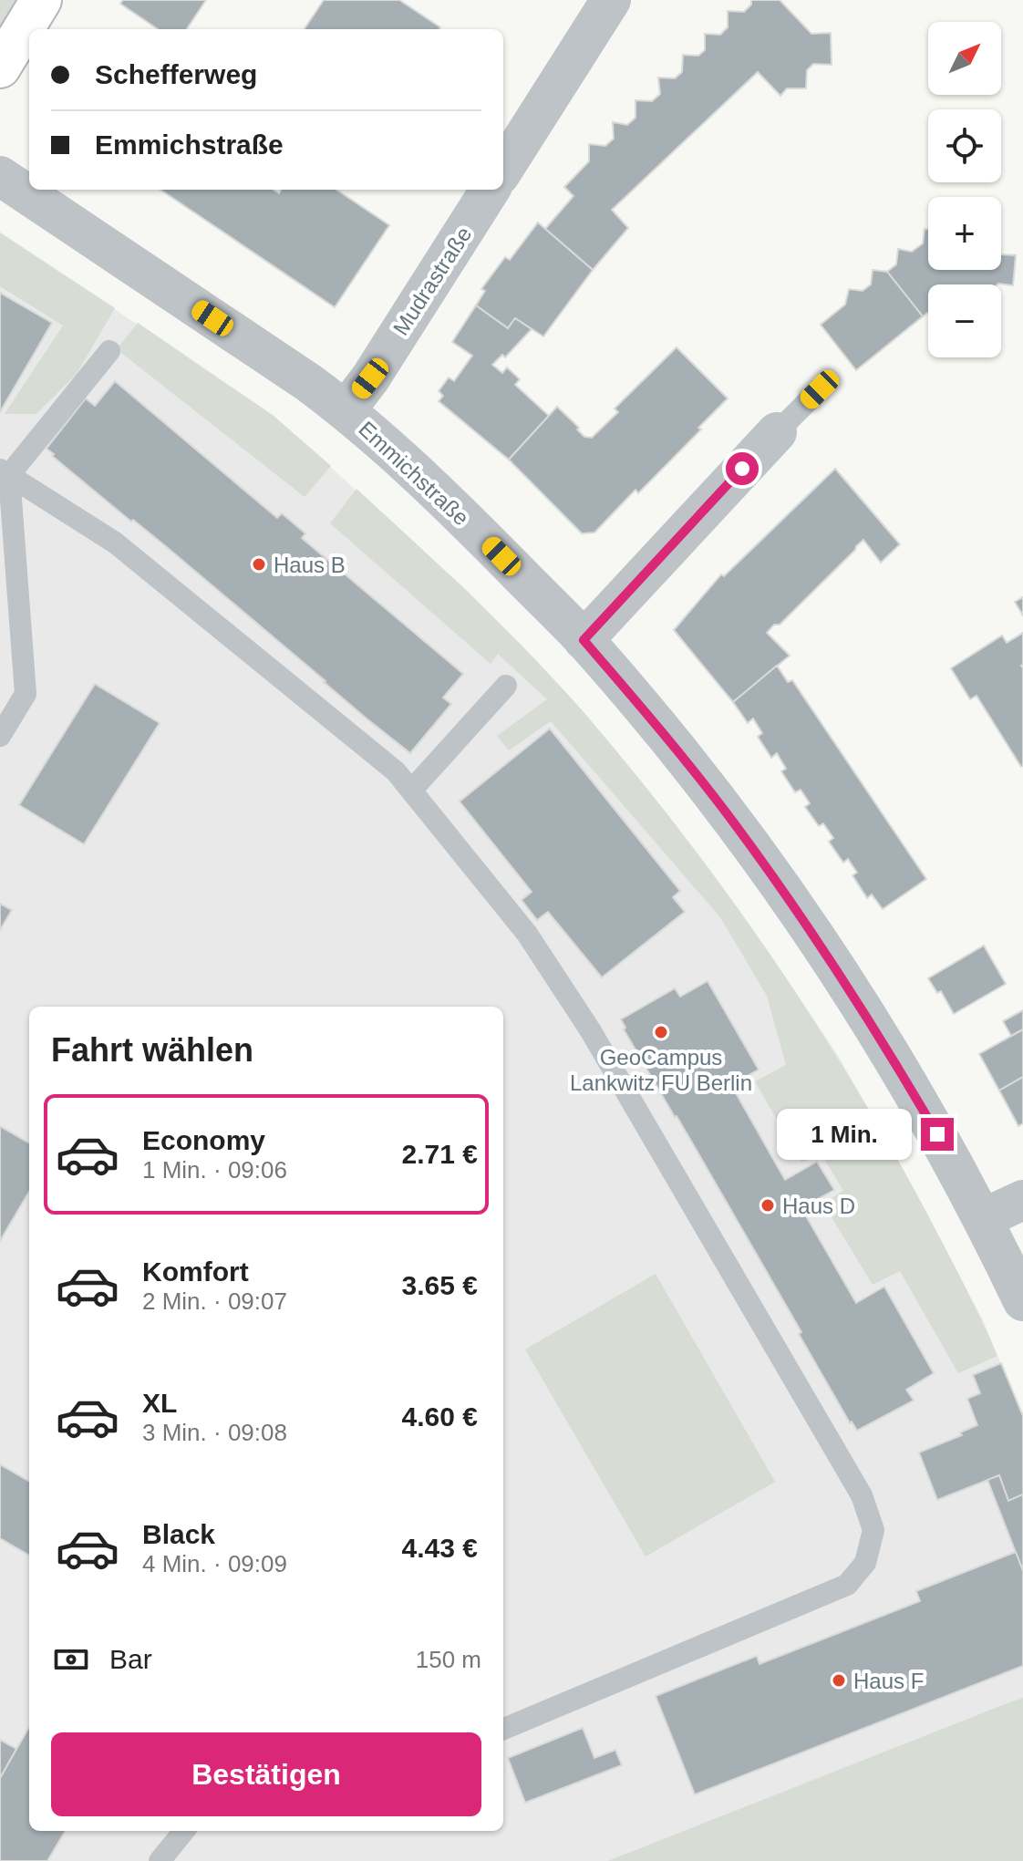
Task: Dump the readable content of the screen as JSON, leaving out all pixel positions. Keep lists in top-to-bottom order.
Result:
{
  "streets": {
    "street": ["Mudrastraße", "Emmichstraße"]
  },
  "crossings": [
    ["Mudrastraße", "Emmichstraße"]
  ],
  "places": [
    "Haus B",
    "GeoCampus Lankwitz FU Berlin",
    "Haus D",
    "Haus F"
  ],
  "north": "top right",
  "page": {
    "map_buttons": ["+", "−"],
    "banner": ["Schefferweg", "Emmichstraße"],
    "heading": "Fahrt wählen",
    "list": [
      {
        "name": "Economy",
        "note": "1 Min. · 09:06",
        "value": "2.71 €"
      },
      {
        "name": "Komfort",
        "note": "2 Min. · 09:07",
        "value": "3.65 €"
      },
      {
        "name": "XL",
        "note": "3 Min. · 09:08",
        "value": "4.60 €"
      },
      {
        "name": "Black",
        "note": "4 Min. · 09:09",
        "value": "4.43 €"
      }
    ],
    "bubble": "1 Min.",
    "pay": ["Bar", "150 m"],
    "buttons": "Bestätigen"
  }
}
